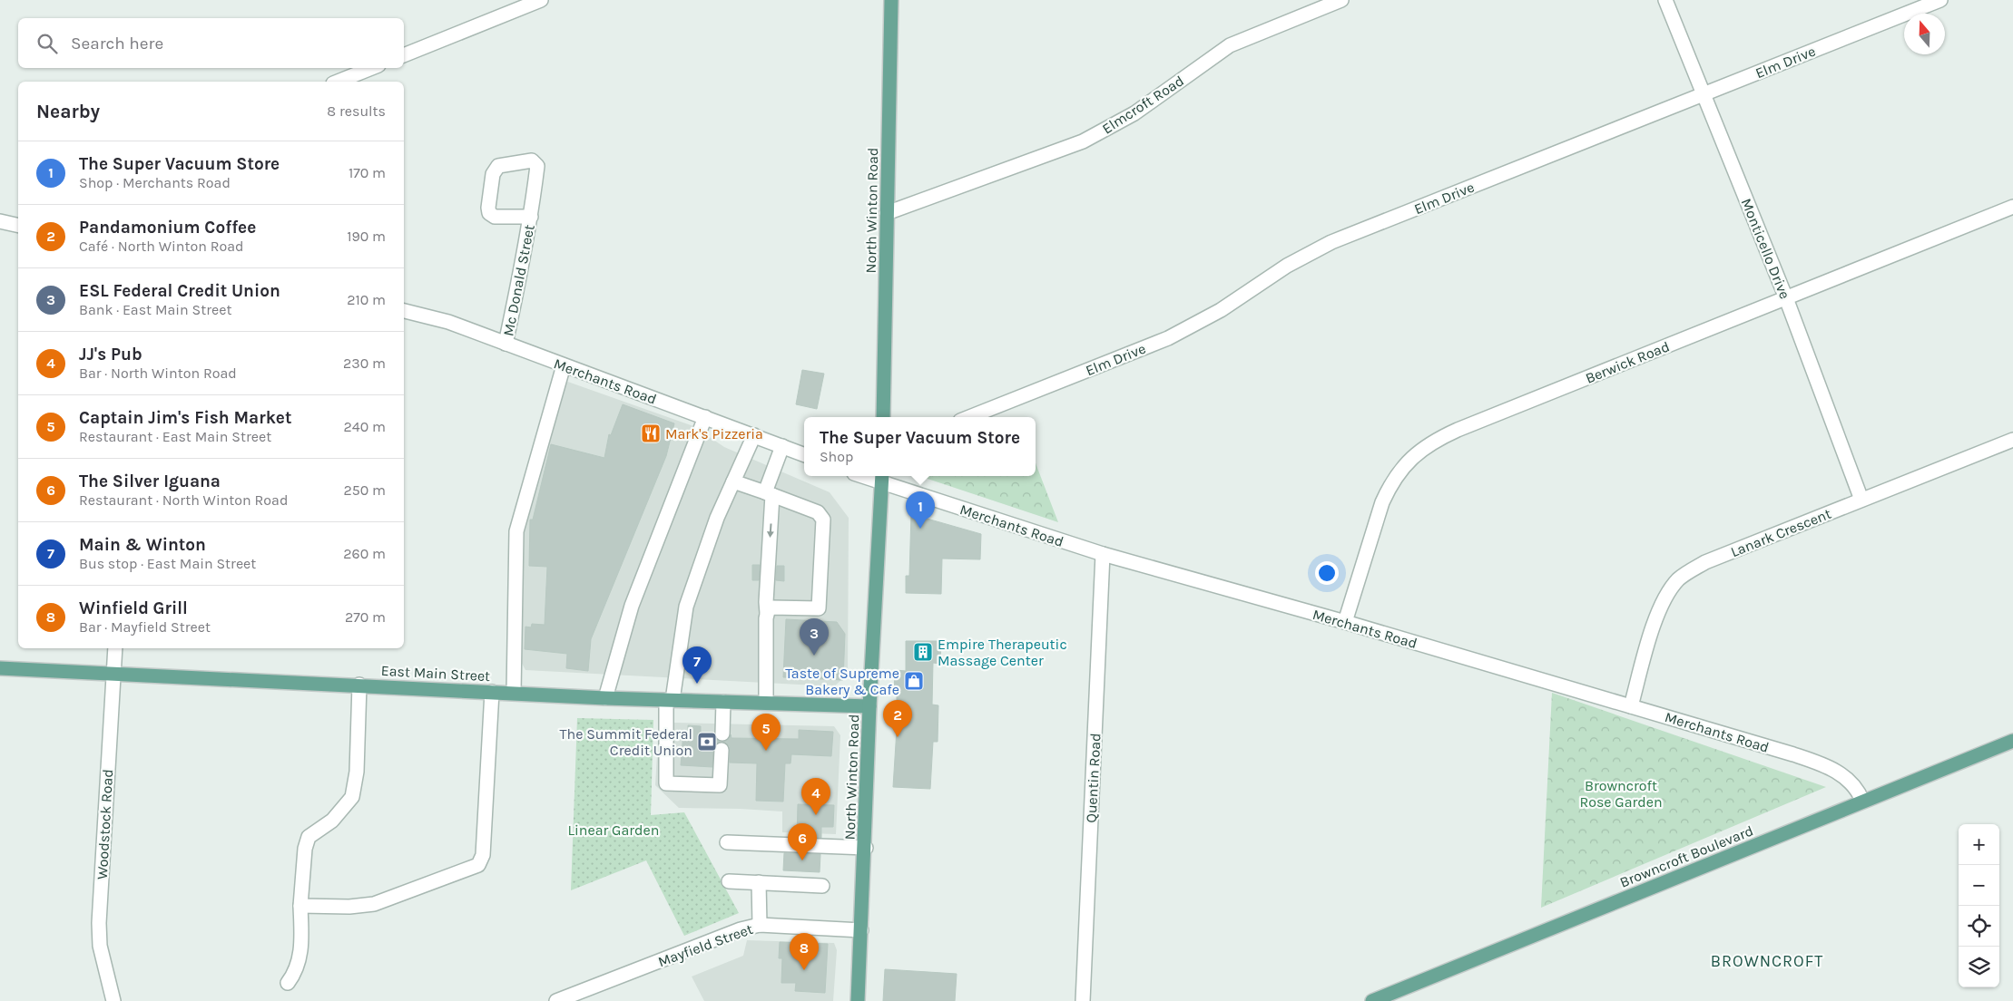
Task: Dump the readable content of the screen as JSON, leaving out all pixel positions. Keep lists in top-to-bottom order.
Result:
{
  "streets": {
    "main road": ["North Winton Road", "East Main Street", "Browncroft Boulevard"],
    "street": [
      "Elm Drive",
      "Elmcroft Road",
      "Monticello Drive",
      "Mc Donald Street",
      "Berwick Road",
      "Merchants Road",
      "Lanark Crescent",
      "Quentin Road",
      "Woodstock Road",
      "Mayfield Street"
    ]
  },
  "crossings": [
    ["Elm Drive", "Monticello Drive"],
    ["Elmcroft Road", "North Winton Road"],
    ["North Winton Road", "Merchants Road"],
    ["North Winton Road", "East Main Street"],
    ["North Winton Road", "Mayfield Street"],
    ["Monticello Drive", "Berwick Road"],
    ["Monticello Drive", "Lanark Crescent"],
    ["Mc Donald Street", "Merchants Road"],
    ["Berwick Road", "Merchants Road"],
    ["Merchants Road", "Lanark Crescent"],
    ["Merchants Road", "Quentin Road"],
    ["Merchants Road", "Browncroft Boulevard"],
    ["East Main Street", "Woodstock Road"]
  ],
  "districts": ["BROWNCROFT"],
  "parks": ["Browncroft Rose Garden", "Linear Garden"],
  "places": {
    "restaurant": ["Mark's Pizzeria"],
    "building": ["Empire Therapeutic Massage Center"],
    "shop": ["Taste of Supreme Bakery & Cafe"],
    "bank": ["The Summit Federal Credit Union"]
  },
  "north": "top",
  "page": {
    "search": "Search here",
    "heading": ["Nearby", "8 results"],
    "list": [
      {
        "mark": "1",
        "name": "The Super Vacuum Store",
        "note": "Shop · Merchants Road",
        "value": "170 m"
      },
      {
        "mark": "2",
        "name": "Pandamonium Coffee",
        "note": "Café · North Winton Road",
        "value": "190 m"
      },
      {
        "mark": "3",
        "name": "ESL Federal Credit Union",
        "note": "Bank · East Main Street",
        "value": "210 m"
      },
      {
        "mark": "4",
        "name": "JJ's Pub",
        "note": "Bar · North Winton Road",
        "value": "230 m"
      },
      {
        "mark": "5",
        "name": "Captain Jim's Fish Market",
        "note": "Restaurant · East Main Street",
        "value": "240 m"
      },
      {
        "mark": "6",
        "name": "The Silver Iguana",
        "note": "Restaurant · North Winton Road",
        "value": "250 m"
      },
      {
        "mark": "7",
        "name": "Main & Winton",
        "note": "Bus stop · East Main Street",
        "value": "260 m"
      },
      {
        "mark": "8",
        "name": "Winfield Grill",
        "note": "Bar · Mayfield Street",
        "value": "270 m"
      }
    ],
    "popup": ["The Super Vacuum Store", "Shop"],
    "pins": [
      "1",
      "3",
      "7",
      "2",
      "5",
      "4",
      "6",
      "8"
    ],
    "map_buttons": ["+", "−"]
  }
}
